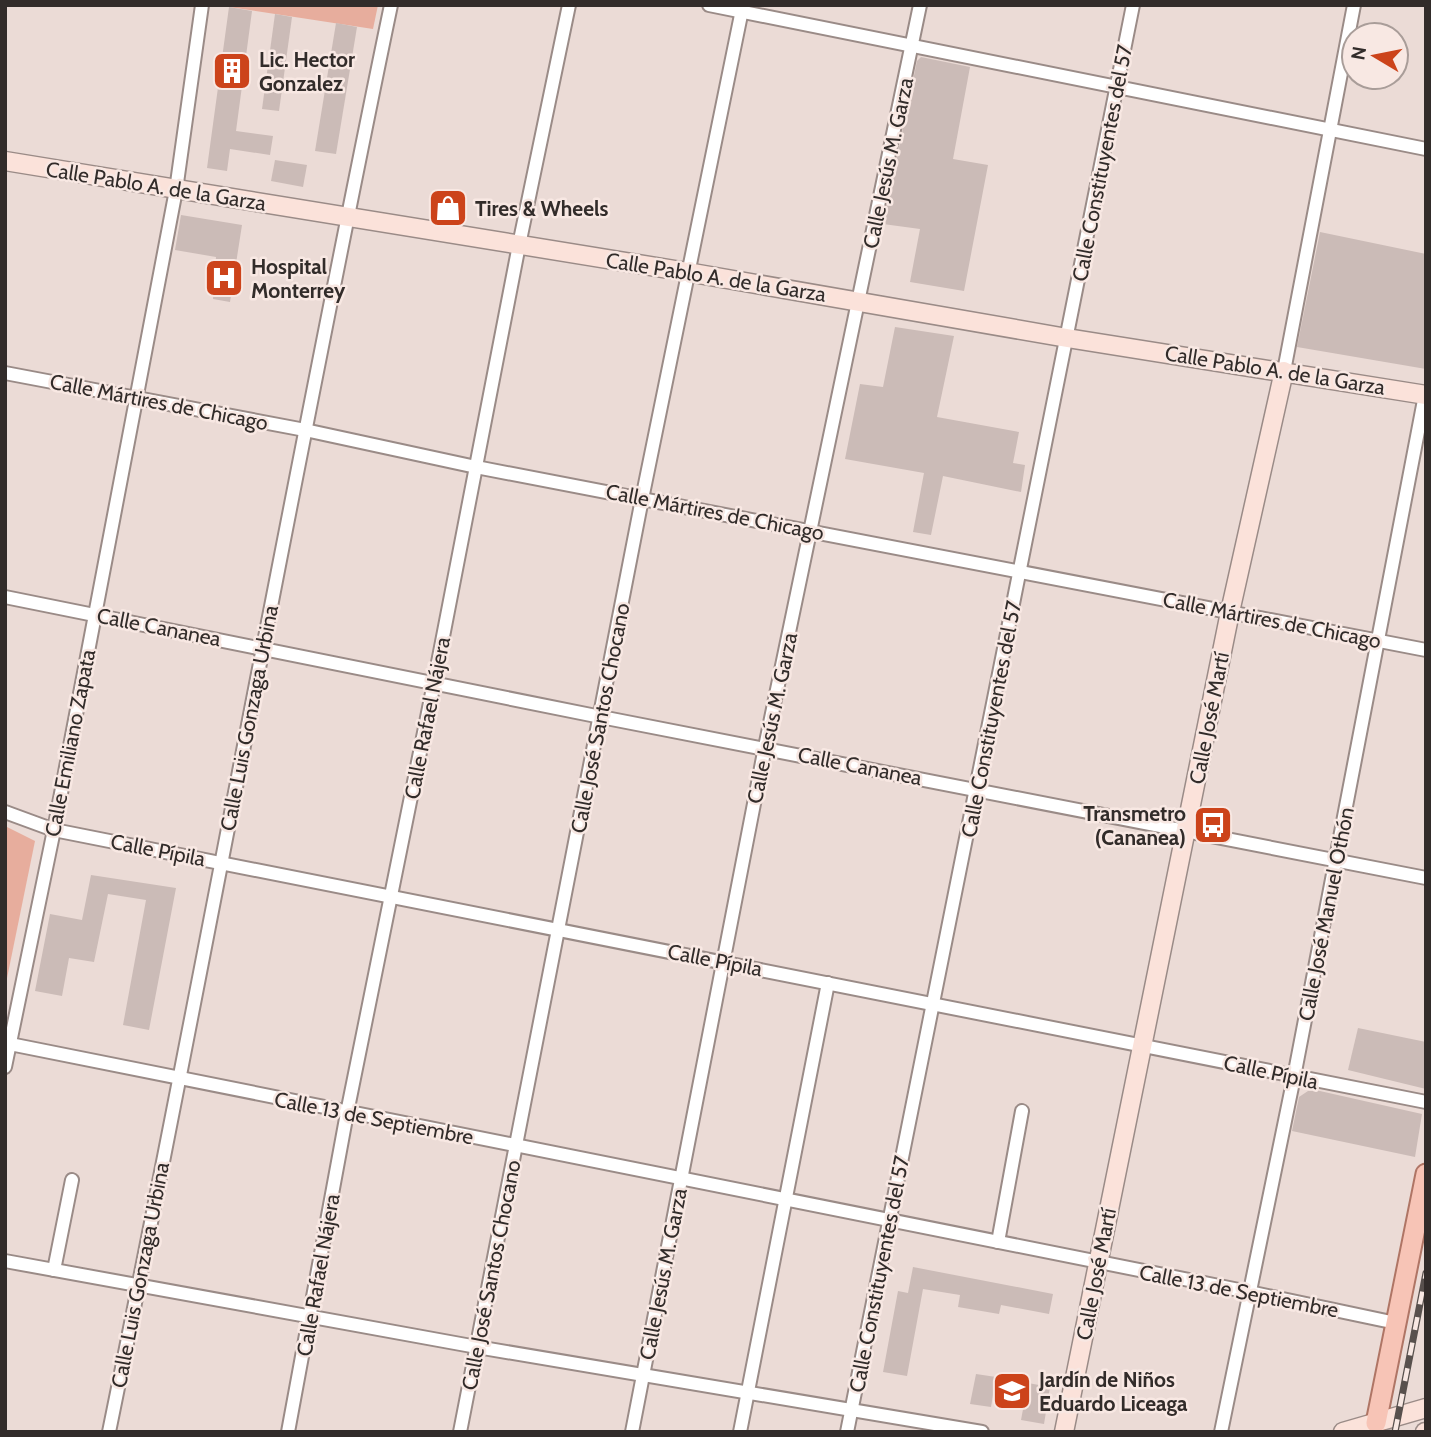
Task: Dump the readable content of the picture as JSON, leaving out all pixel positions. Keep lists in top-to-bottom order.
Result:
{
  "streets": {
    "street": [
      "Calle Jesús M. Garza",
      "Calle Constituyentes del 57",
      "Calle Pablo A. de la Garza",
      "Calle Mártires de Chicago",
      "Calle Cananea",
      "Calle Luis Gonzaga Urbina",
      "Calle Rafael Nájera",
      "Calle José Santos Chocano",
      "Calle José Martí",
      "Calle Emiliano Zapata",
      "Calle Pípila",
      "Calle José Manuel Othón",
      "Calle 13 de Septiembre"
    ]
  },
  "crossings": [
    ["Calle Jesús M. Garza", "Calle Pablo A. de la Garza"],
    ["Calle Jesús M. Garza", "Calle Mártires de Chicago"],
    ["Calle Jesús M. Garza", "Calle Cananea"],
    ["Calle Jesús M. Garza", "Calle Pípila"],
    ["Calle Jesús M. Garza", "Calle 13 de Septiembre"],
    ["Calle Constituyentes del 57", "Calle Pablo A. de la Garza"],
    ["Calle Constituyentes del 57", "Calle Mártires de Chicago"],
    ["Calle Constituyentes del 57", "Calle Cananea"],
    ["Calle Constituyentes del 57", "Calle Pípila"],
    ["Calle Constituyentes del 57", "Calle 13 de Septiembre"],
    ["Calle Pablo A. de la Garza", "Calle Luis Gonzaga Urbina"],
    ["Calle Pablo A. de la Garza", "Calle Rafael Nájera"],
    ["Calle Pablo A. de la Garza", "Calle José Santos Chocano"],
    ["Calle Pablo A. de la Garza", "Calle José Martí"],
    ["Calle Pablo A. de la Garza", "Calle Emiliano Zapata"],
    ["Calle Pablo A. de la Garza", "Calle José Manuel Othón"],
    ["Calle Mártires de Chicago", "Calle Luis Gonzaga Urbina"],
    ["Calle Mártires de Chicago", "Calle Rafael Nájera"],
    ["Calle Mártires de Chicago", "Calle José Santos Chocano"],
    ["Calle Mártires de Chicago", "Calle José Martí"],
    ["Calle Mártires de Chicago", "Calle Emiliano Zapata"],
    ["Calle Mártires de Chicago", "Calle José Manuel Othón"],
    ["Calle Cananea", "Calle Luis Gonzaga Urbina"],
    ["Calle Cananea", "Calle Rafael Nájera"],
    ["Calle Cananea", "Calle José Santos Chocano"],
    ["Calle Cananea", "Calle José Martí"],
    ["Calle Cananea", "Calle Emiliano Zapata"],
    ["Calle Cananea", "Calle José Manuel Othón"],
    ["Calle Luis Gonzaga Urbina", "Calle Pípila"],
    ["Calle Luis Gonzaga Urbina", "Calle 13 de Septiembre"],
    ["Calle Rafael Nájera", "Calle Pípila"],
    ["Calle Rafael Nájera", "Calle 13 de Septiembre"],
    ["Calle José Santos Chocano", "Calle Pípila"],
    ["Calle José Santos Chocano", "Calle 13 de Septiembre"],
    ["Calle José Martí", "Calle Pípila"],
    ["Calle José Martí", "Calle 13 de Septiembre"],
    ["Calle Emiliano Zapata", "Calle Pípila"],
    ["Calle Emiliano Zapata", "Calle 13 de Septiembre"],
    ["Calle Pípila", "Calle José Manuel Othón"],
    ["Calle José Manuel Othón", "Calle 13 de Septiembre"]
  ],
  "places": {
    "building": ["Lic. Hector Gonzalez"],
    "shop": ["Tires & Wheels"],
    "hospital": ["Hospital Monterrey"],
    "bus stop": ["Transmetro (Cananea)"],
    "school or university": ["Jardín de Niños Eduardo Liceaga"]
  },
  "north": "left"
}
